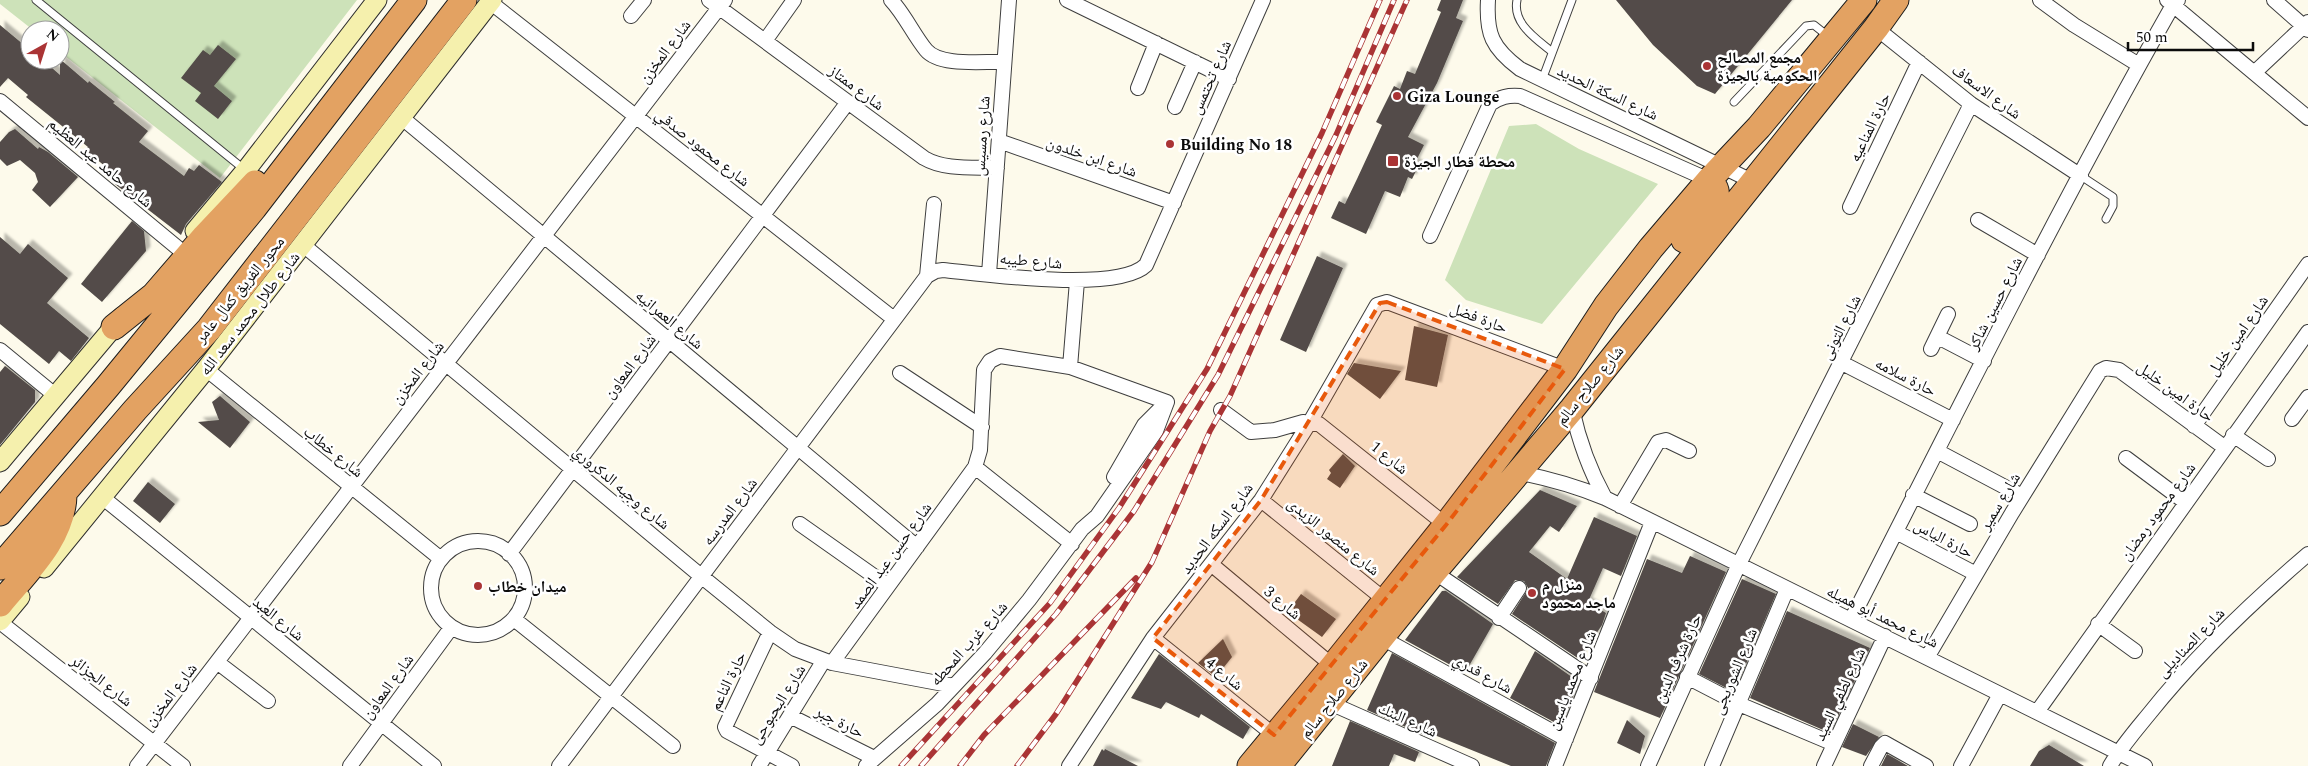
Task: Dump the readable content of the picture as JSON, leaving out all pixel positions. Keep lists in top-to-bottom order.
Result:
{
  "streets": {
    "highway": ["محور الفريق كمال عامر", "شارع صلاح سالم"],
    "main road": ["شارع طلال محمد سعد الله"],
    "street": [
      "شارع المخزن",
      "شارع تحتمس",
      "شارع ممتاز",
      "شارع الاسعاف",
      "شارع السكة الحديد",
      "حارة المناعيه",
      "شارع رمسيس",
      "شارع محمود صدقي",
      "شارع ابن خلدون",
      "شارع حامد عبد العظيم",
      "شارع طيبه",
      "شارع حسين شاكر",
      "حارة فضل",
      "شارع العمرانيه",
      "شارع التونى",
      "شارع امين خليل",
      "شارع المعاون",
      "حارة سلامه",
      "حارة امين خليل",
      "شارع خطاب",
      "شارع 1",
      "شارع وجيه الدكروري",
      "شارع سمير",
      "شارع المدرسه",
      "شارع محمود رمضان",
      "شارع السكه الحديد",
      "شارع منصور الزيدى",
      "حارة الياس",
      "شارع حسن عبد الصمد",
      "شارع 3",
      "شارع محمد أبو هميله",
      "شارع العبد",
      "شارع الصناديلى",
      "شارع غرب المحطه",
      "حارة شرف الدين",
      "شارع الشوربجى",
      "شارع 4",
      "شارع قدري",
      "شارع الجزائر",
      "شارع محمد ياسين",
      "حارة الناعم",
      "شارع لطفي السيد",
      "شارع البحبوحى",
      "شارع البنك",
      "حارة جبر"
    ]
  },
  "crossings": [
    ["شارع المخزن", "شارع ممتاز"],
    ["شارع المخزن", "شارع محمود صدقي"],
    ["شارع المخزن", "شارع العمرانيه"],
    ["شارع المخزن", "شارع خطاب"],
    ["شارع المخزن", "شارع وجيه الدكروري"],
    ["شارع المخزن", "شارع العبد"],
    ["شارع المخزن", "شارع الجزائر"],
    ["شارع تحتمس", "شارع ابن خلدون"],
    ["شارع تحتمس", "شارع طيبه"],
    ["شارع ممتاز", "شارع رمسيس"],
    ["شارع ممتاز", "شارع المعاون"],
    ["شارع الاسعاف", "حارة المناعيه"],
    ["شارع الاسعاف", "شارع حسين شاكر"],
    ["شارع الاسعاف", "شارع التونى"],
    ["شارع الاسعاف", "شارع صلاح سالم"],
    ["شارع السكة الحديد", "شارع صلاح سالم"],
    ["شارع رمسيس", "شارع ابن خلدون"],
    ["شارع رمسيس", "شارع طيبه"],
    ["شارع محمود صدقي", "شارع طلال محمد سعد الله"],
    ["شارع محمود صدقي", "شارع المعاون"],
    ["شارع محمود صدقي", "شارع المدرسه"],
    ["شارع طيبه", "شارع المدرسه"],
    ["شارع حسين شاكر", "حارة سلامه"],
    ["شارع حسين شاكر", "حارة الياس"],
    ["شارع حسين شاكر", "شارع محمد أبو هميله"],
    ["شارع طلال محمد سعد الله", "شارع العمرانيه"],
    ["شارع طلال محمد سعد الله", "شارع خطاب"],
    ["شارع طلال محمد سعد الله", "شارع وجيه الدكروري"],
    ["شارع طلال محمد سعد الله", "شارع العبد"],
    ["شارع طلال محمد سعد الله", "شارع الجزائر"],
    ["حارة فضل", "شارع صلاح سالم"],
    ["حارة فضل", "شارع السكه الحديد"],
    ["شارع العمرانيه", "شارع المعاون"],
    ["شارع العمرانيه", "شارع المدرسه"],
    ["شارع العمرانيه", "شارع حسن عبد الصمد"],
    ["شارع التونى", "حارة سلامه"],
    ["شارع التونى", "شارع محمد أبو هميله"],
    ["شارع التونى", "حارة شرف الدين"],
    ["شارع امين خليل", "حارة امين خليل"],
    ["شارع المعاون", "شارع خطاب"],
    ["شارع المعاون", "شارع وجيه الدكروري"],
    ["شارع المعاون", "شارع العبد"],
    ["شارع صلاح سالم", "شارع 1"],
    ["شارع صلاح سالم", "شارع منصور الزيدى"],
    ["شارع صلاح سالم", "شارع 3"],
    ["شارع صلاح سالم", "شارع محمد أبو هميله"],
    ["شارع صلاح سالم", "شارع 4"],
    ["شارع صلاح سالم", "شارع قدري"],
    ["شارع صلاح سالم", "شارع البنك"],
    ["حارة امين خليل", "شارع سمير"],
    ["حارة امين خليل", "شارع محمود رمضان"],
    ["شارع 1", "شارع السكه الحديد"],
    ["شارع وجيه الدكروري", "شارع المدرسه"],
    ["شارع وجيه الدكروري", "شارع حسن عبد الصمد"],
    ["شارع وجيه الدكروري", "شارع غرب المحطه"],
    ["شارع وجيه الدكروري", "حارة الناعم"],
    ["شارع وجيه الدكروري", "شارع البحبوحى"],
    ["شارع سمير", "حارة الياس"],
    ["شارع سمير", "شارع محمد أبو هميله"],
    ["شارع محمود رمضان", "شارع محمد أبو هميله"],
    ["شارع السكه الحديد", "شارع منصور الزيدى"],
    ["شارع السكه الحديد", "شارع 3"],
    ["شارع السكه الحديد", "شارع 4"],
    ["شارع حسن عبد الصمد", "شارع البحبوحى"],
    ["شارع محمد أبو هميله", "شارع الصناديلى"],
    ["شارع محمد أبو هميله", "حارة شرف الدين"],
    ["شارع محمد أبو هميله", "شارع الشوربجى"],
    ["شارع محمد أبو هميله", "شارع محمد ياسين"],
    ["شارع محمد أبو هميله", "شارع لطفي السيد"],
    ["شارع غرب المحطه", "حارة جبر"],
    ["شارع قدري", "شارع محمد ياسين"],
    ["حارة الناعم", "شارع البحبوحى"],
    ["شارع البحبوحى", "حارة جبر"]
  ],
  "places": {
    "other": [
      "مجمع المصالح الحكومية بالجيزة",
      "Giza Lounge",
      "Building No 18",
      "ميدان خطاب",
      "منزل م ماجد محمود"
    ],
    "transit": ["محطة قطار الجيزة"]
  },
  "scale_bar": "50 m",
  "north": "top right"
}
